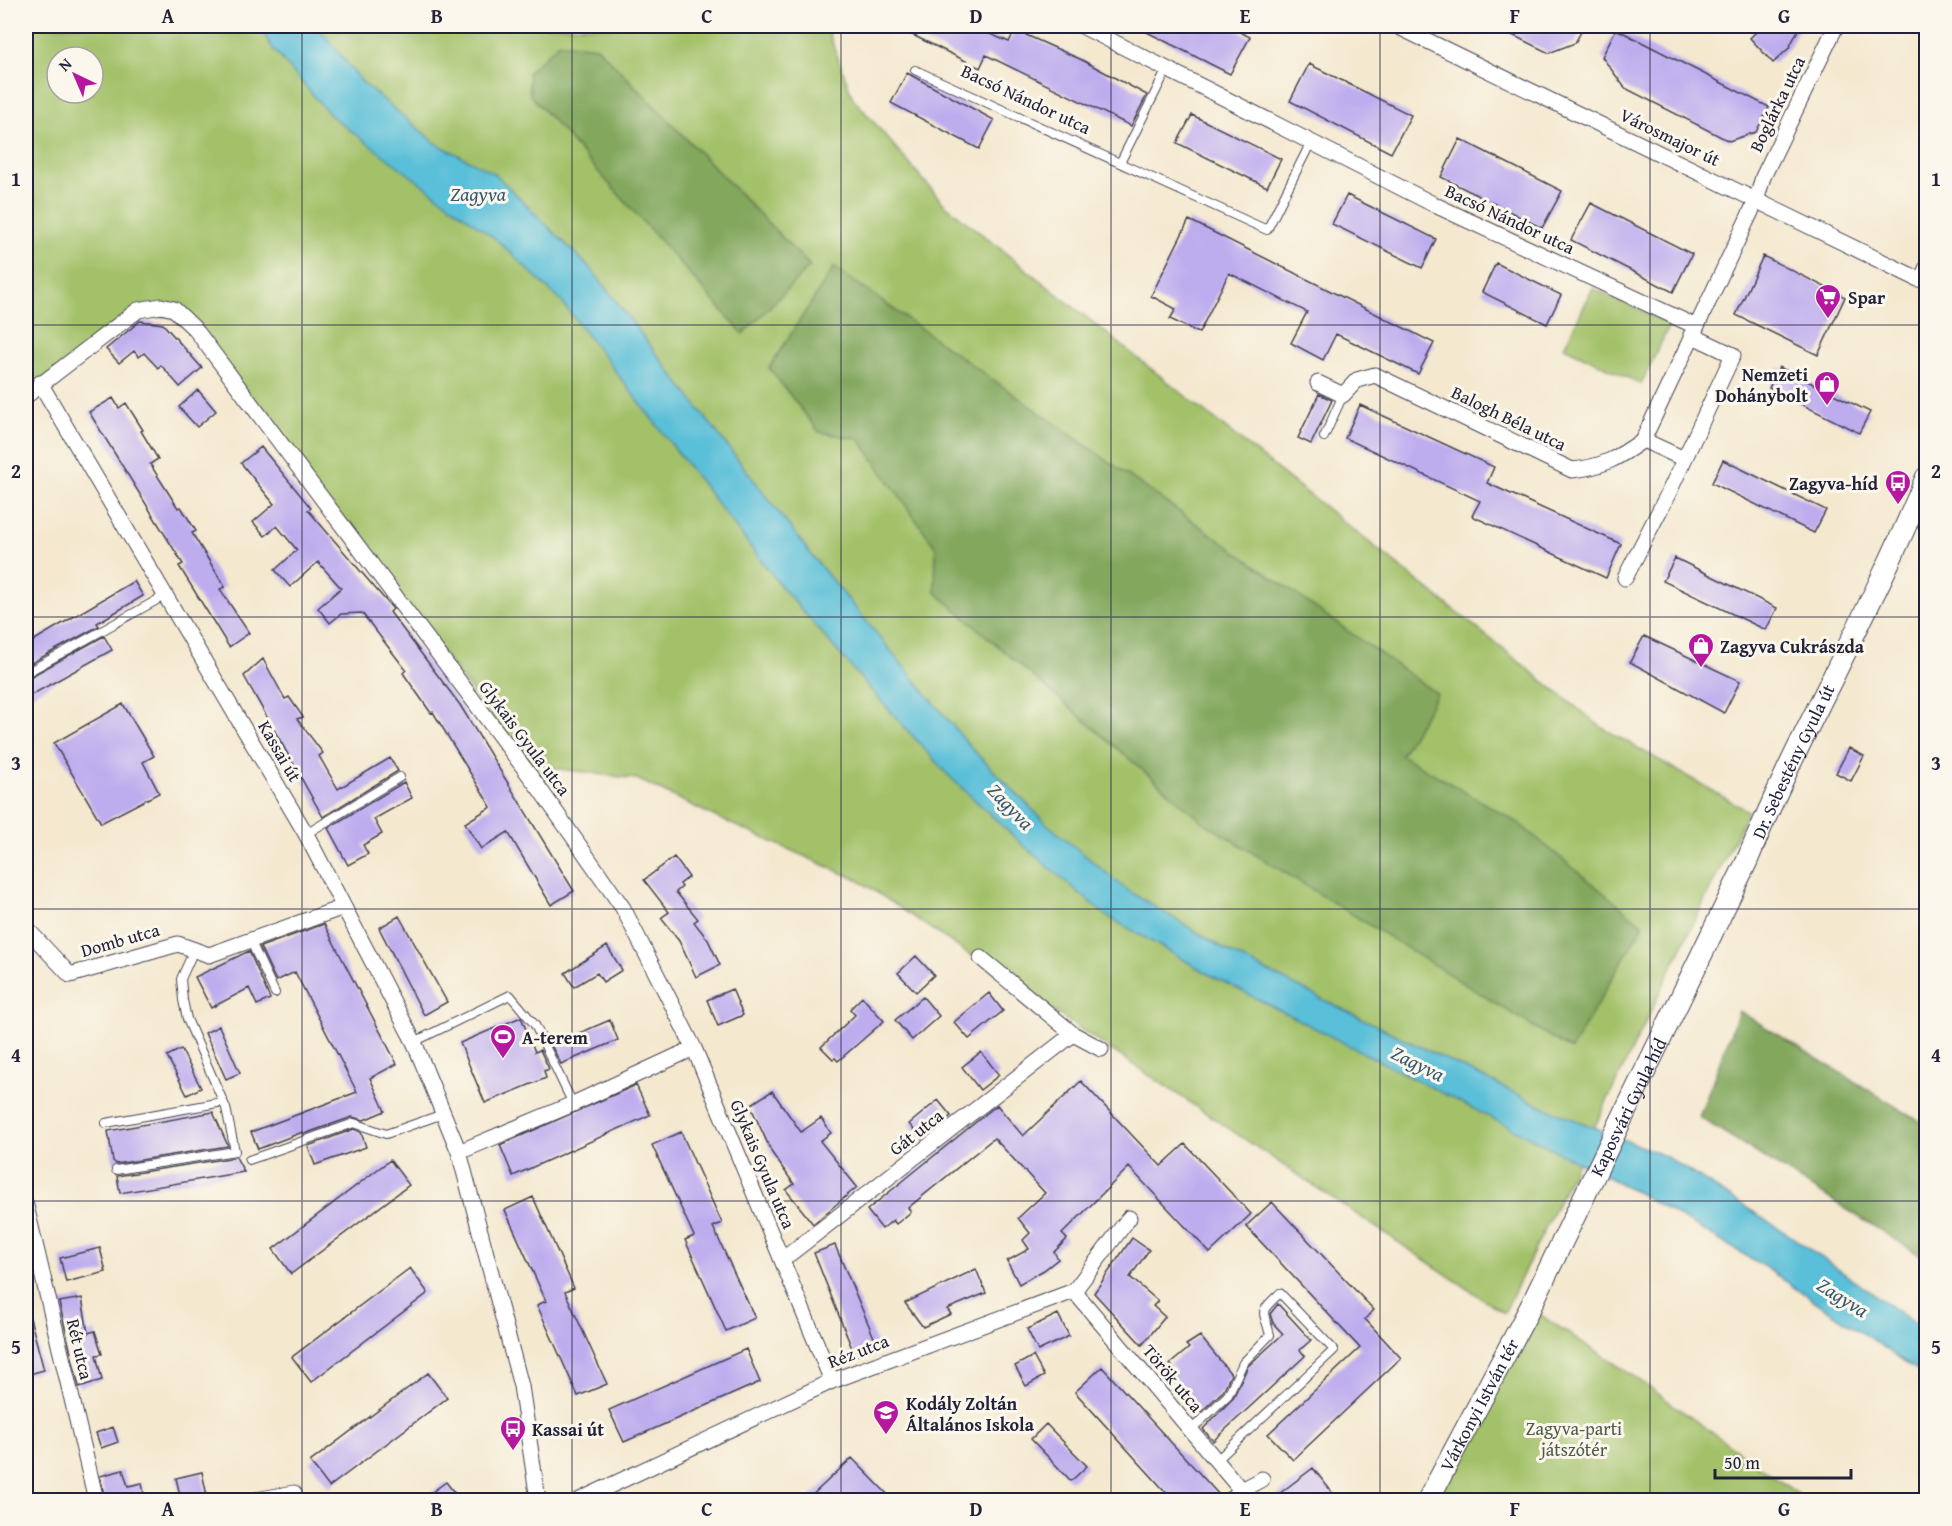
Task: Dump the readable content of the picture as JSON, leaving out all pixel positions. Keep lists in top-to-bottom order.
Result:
{
  "streets": {
    "street": [
      "Bacsó Nándor utca",
      "Boglárka utca",
      "Városmajor út",
      "Balogh Béla utca",
      "Glykais Gyula utca",
      "Kassai út",
      "Dr. Sebestény Gyula út",
      "Domb utca",
      "Kaposvári Gyula híd",
      "Gát utca",
      "Rét utca",
      "Réz utca",
      "Török utca",
      "Várkonyi István tér"
    ]
  },
  "crossings": [
    ["Boglárka utca", "Városmajor út"],
    ["Glykais Gyula utca", "Kassai út"],
    ["Glykais Gyula utca", "Gát utca"],
    ["Glykais Gyula utca", "Réz utca"],
    ["Kassai út", "Domb utca"],
    ["Dr. Sebestény Gyula út", "Kaposvári Gyula híd"],
    ["Kaposvári Gyula híd", "Várkonyi István tér"],
    ["Réz utca", "Török utca"]
  ],
  "water": ["Zagyva"],
  "parks": ["Zagyva-parti játszótér"],
  "places": {
    "supermarket": ["Spar"],
    "shop": ["Nemzeti Dohánybolt", "Zagyva Cukrászda"],
    "bus stop": ["Zagyva-híd", "Kassai út"],
    "sports": ["A-terem"],
    "school or university": ["Kodály Zoltán Általános Iskola"]
  },
  "scale_bar": "50 m",
  "north": "top left",
  "grid": {
    "columns": [
      "A",
      "B",
      "C",
      "D",
      "E",
      "F",
      "G"
    ],
    "rows": [
      "1",
      "2",
      "3",
      "4",
      "5"
    ]
  }
}
